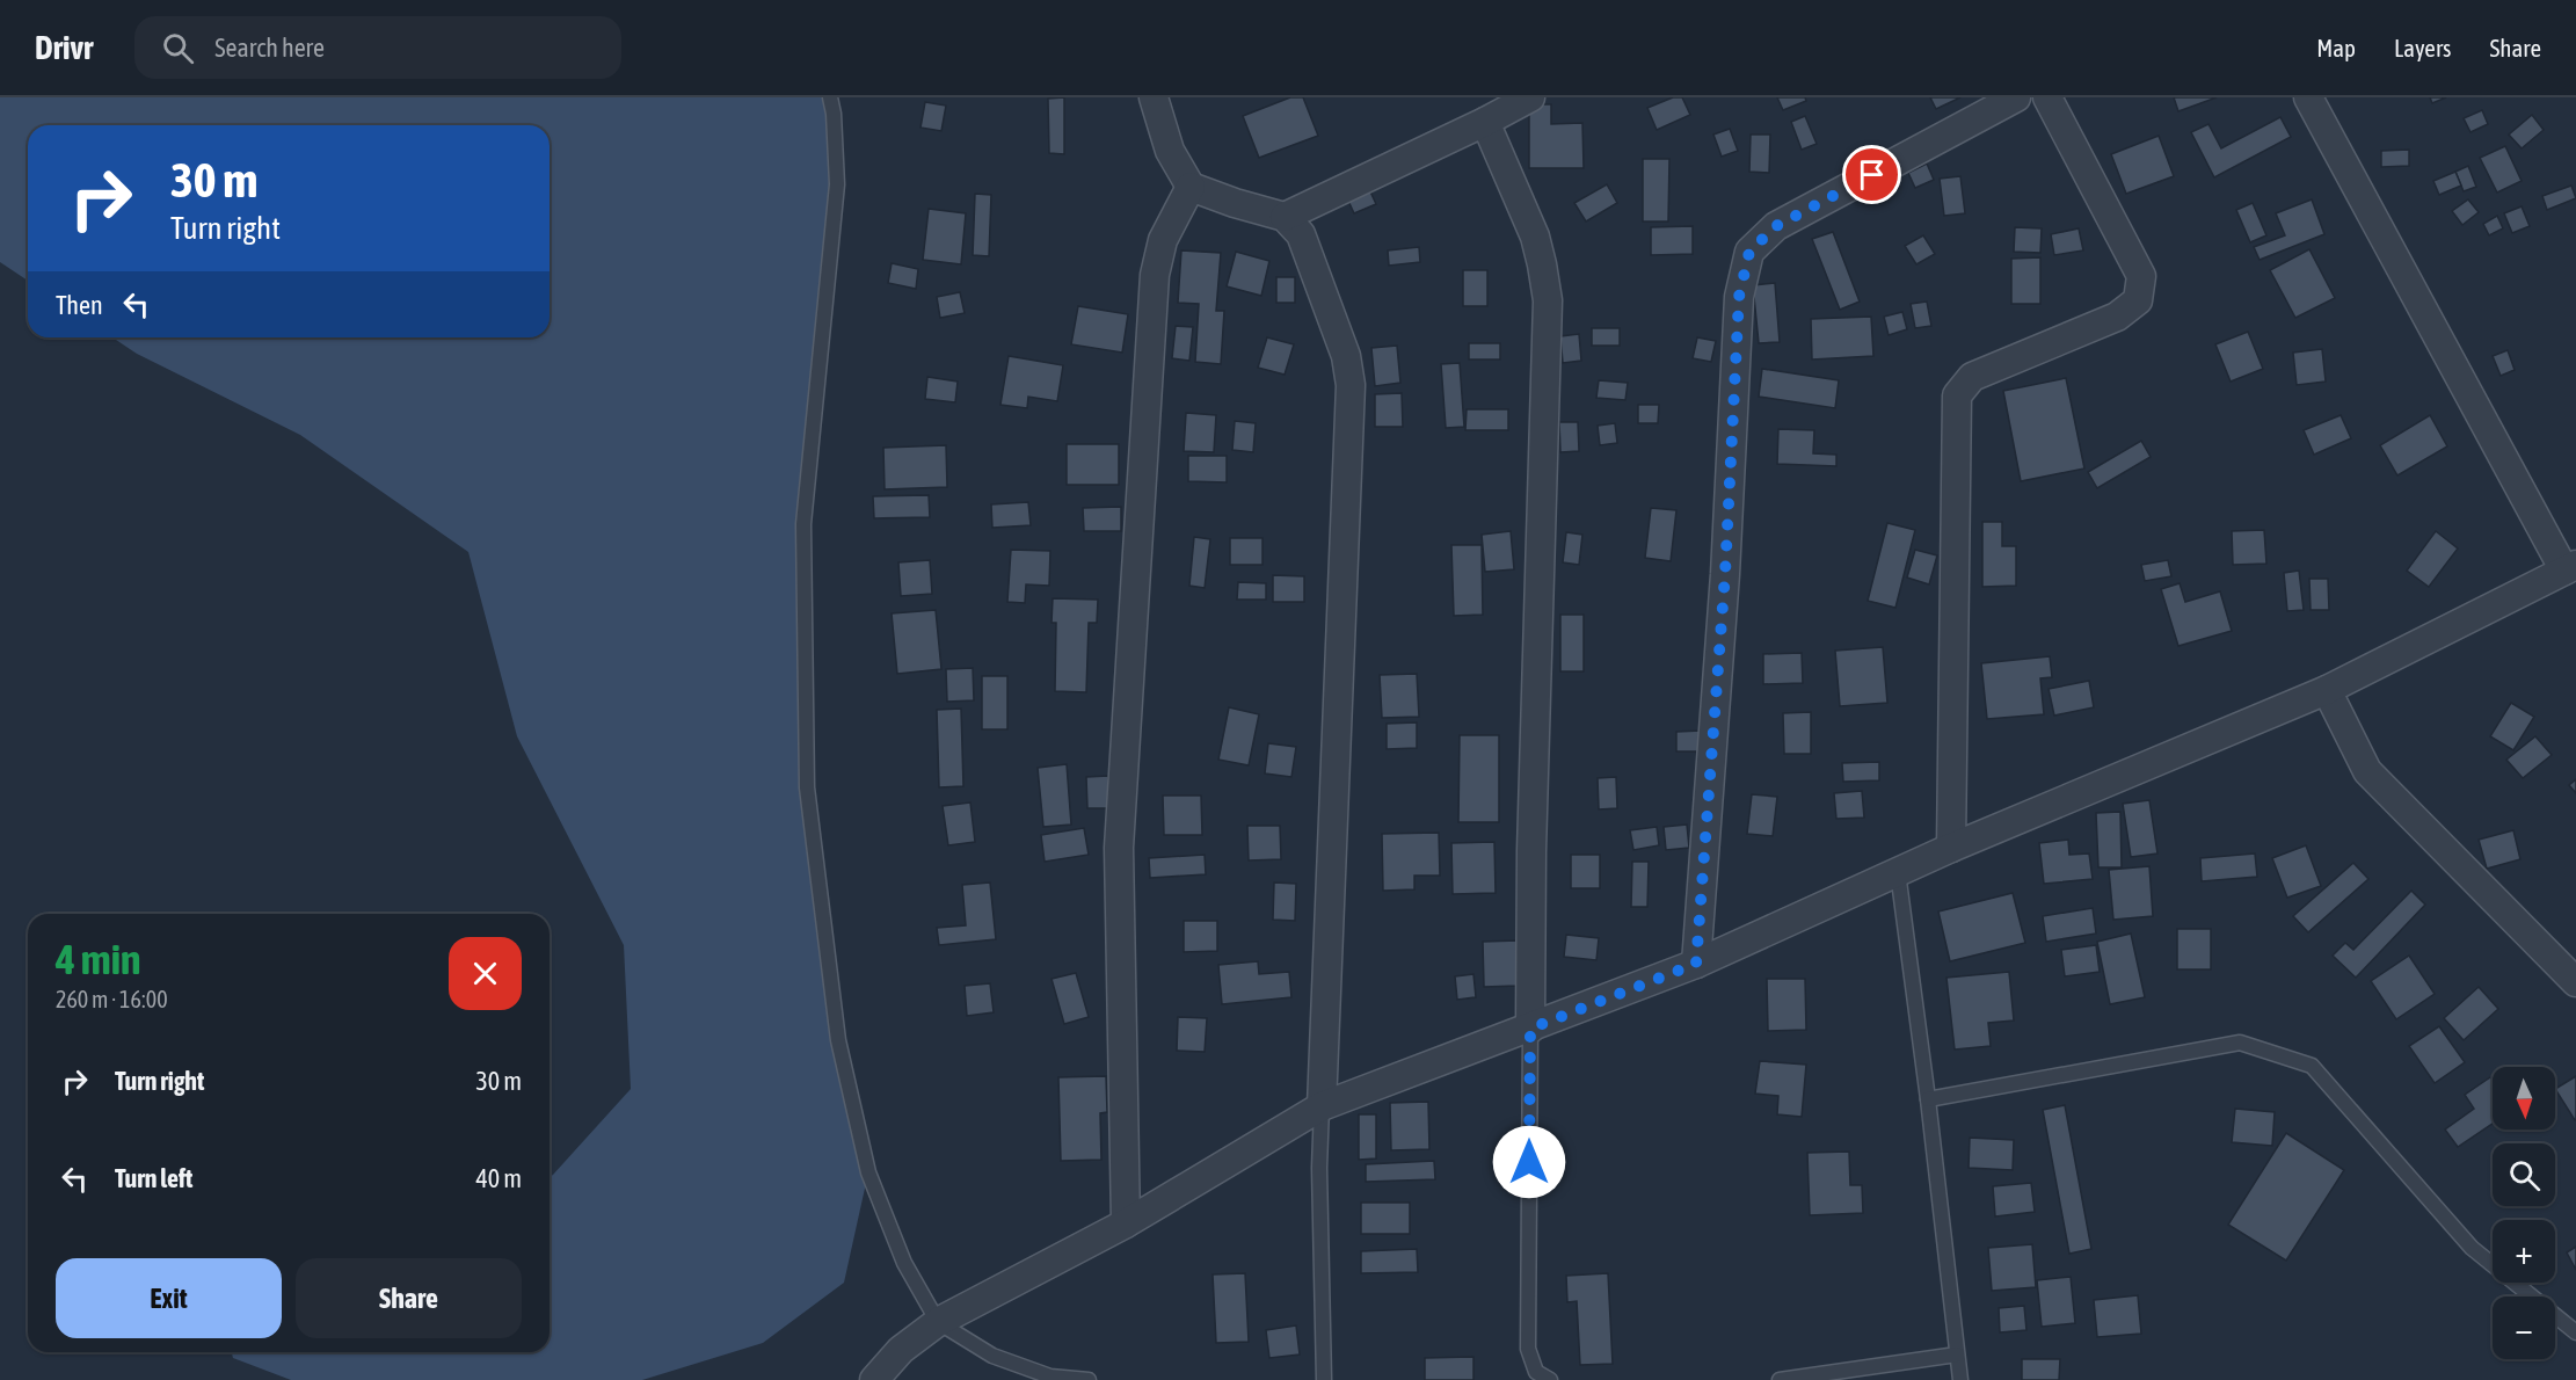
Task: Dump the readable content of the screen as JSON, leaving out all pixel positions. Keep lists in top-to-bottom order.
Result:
{
  "north": "bottom",
  "page": {
    "header": "Drivr",
    "search": "Search here",
    "nav": ["Map", "Layers", "Share"],
    "turn": ["30 m", "Turn right"],
    "then": "Then",
    "heading": ["4 min", "260 m · 16:00"],
    "list": [
      {
        "name": "Turn right",
        "value": "30 m"
      },
      {
        "name": "Turn left",
        "value": "40 m"
      }
    ],
    "map_buttons": ["+", "−"],
    "buttons": ["Exit", "Share"]
  }
}
